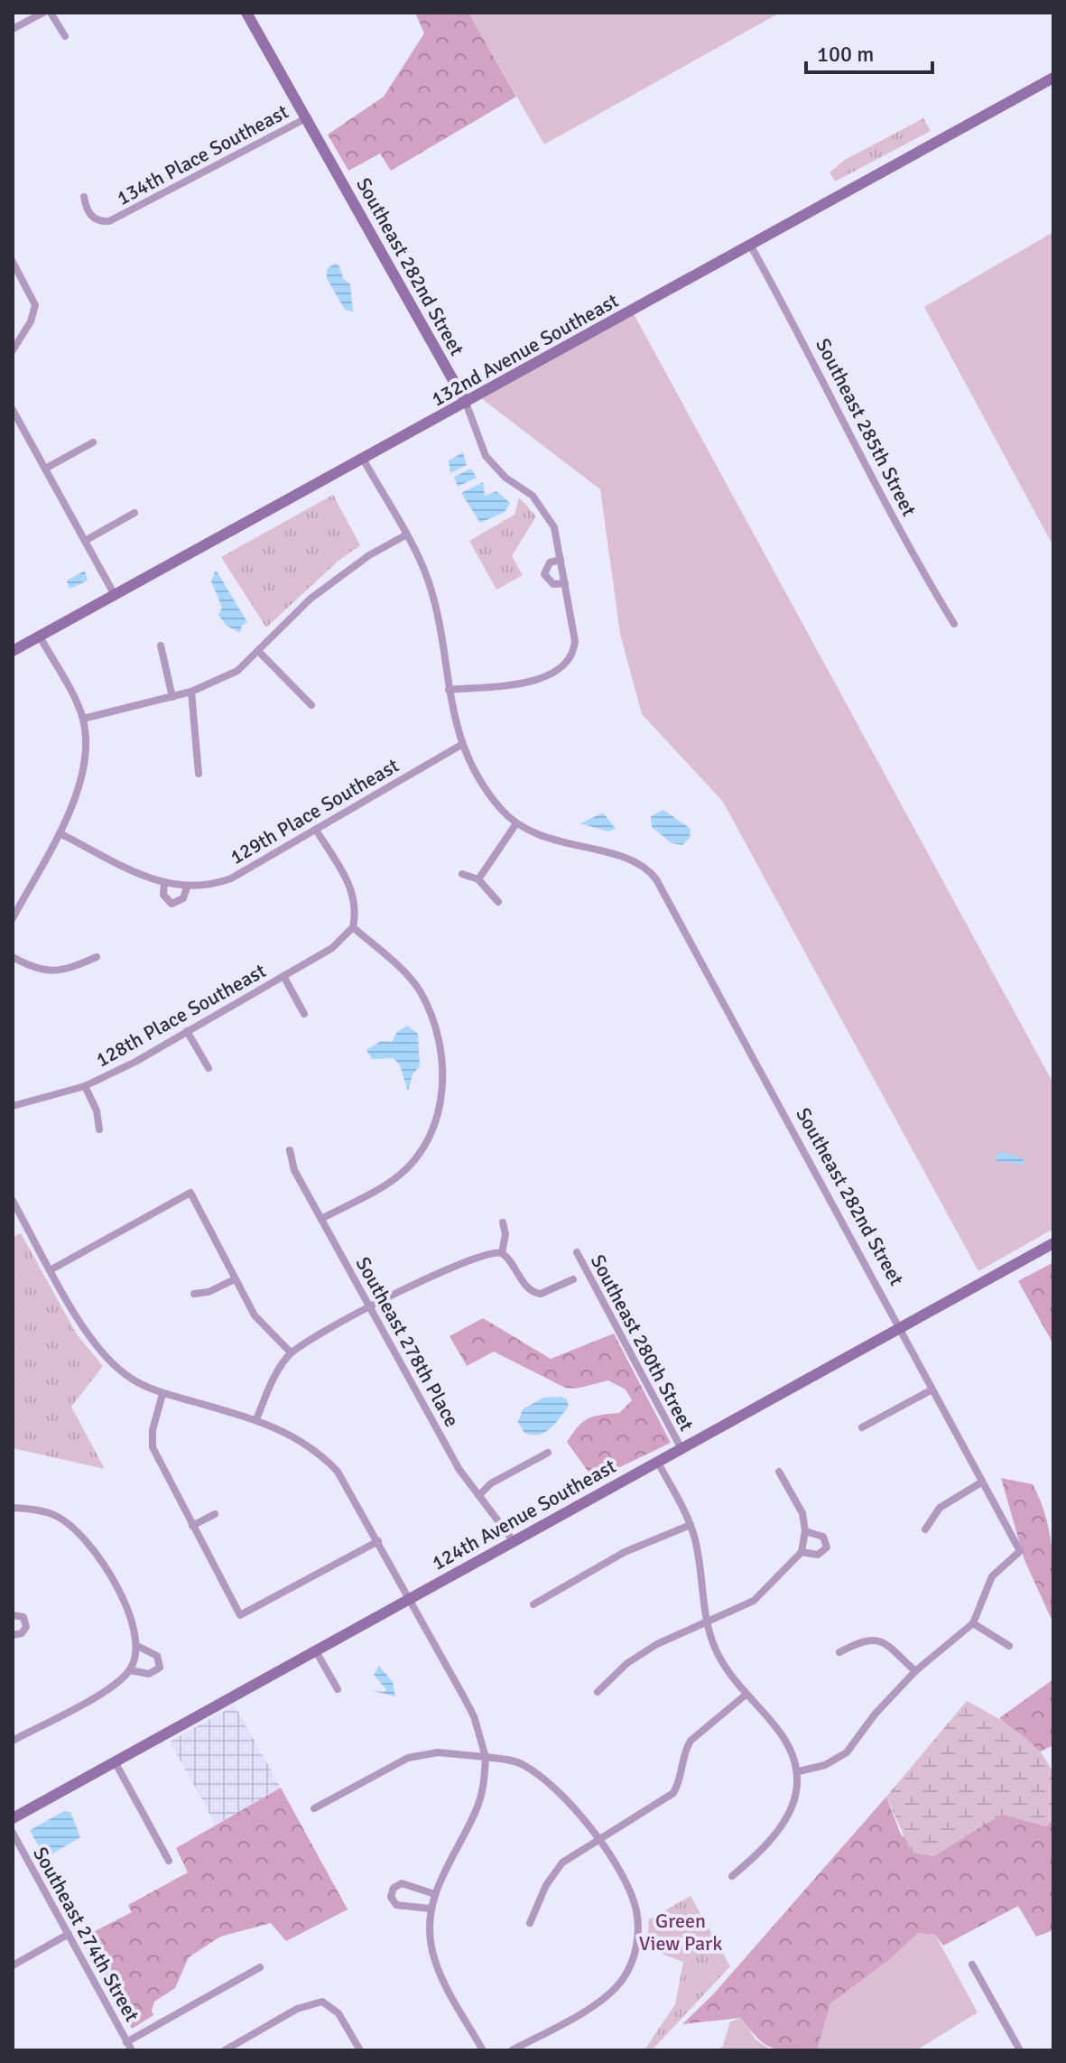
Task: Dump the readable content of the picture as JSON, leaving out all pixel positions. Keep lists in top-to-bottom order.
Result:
{
  "streets": {
    "street": [
      "134th Place Southeast",
      "Southeast 282nd Street",
      "132nd Avenue Southeast",
      "Southeast 285th Street",
      "129th Place Southeast",
      "128th Place Southeast",
      "Southeast 278th Place",
      "Southeast 280th Street",
      "124th Avenue Southeast",
      "Southeast 274th Street"
    ]
  },
  "crossings": [
    ["134th Place Southeast", "Southeast 282nd Street"],
    ["Southeast 282nd Street", "132nd Avenue Southeast"],
    ["Southeast 282nd Street", "124th Avenue Southeast"],
    ["132nd Avenue Southeast", "Southeast 285th Street"],
    ["Southeast 278th Place", "124th Avenue Southeast"],
    ["Southeast 280th Street", "124th Avenue Southeast"]
  ],
  "parks": ["Green View Park"],
  "scale_bar": "100 m"
}
